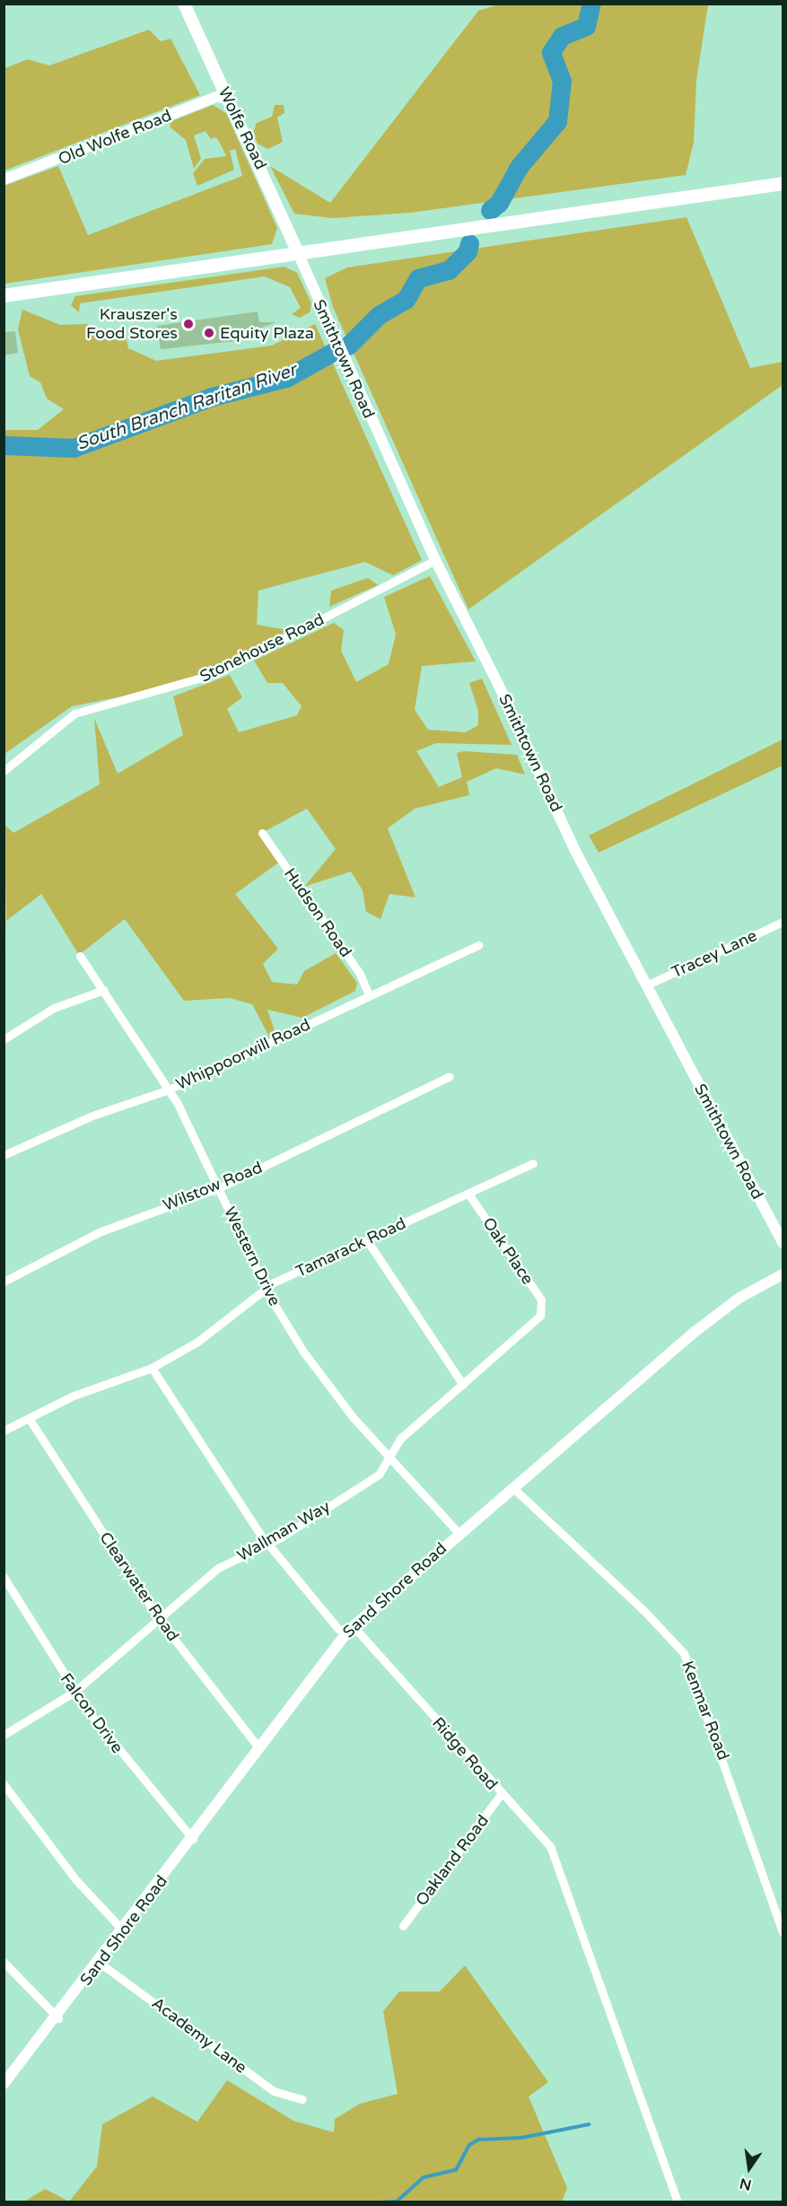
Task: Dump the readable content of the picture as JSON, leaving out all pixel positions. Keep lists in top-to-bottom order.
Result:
{
  "streets": {
    "main road": ["Wolfe Road"],
    "street": [
      "Old Wolfe Road",
      "Smithtown Road",
      "Stonehouse Road",
      "Hudson Road",
      "Tracey Lane",
      "Whippoorwill Road",
      "Wilstow Road",
      "Tamarack Road",
      "Oak Place",
      "Western Drive",
      "Wallman Way",
      "Clearwater Road",
      "Sand Shore Road",
      "Kenmar Road",
      "Falcon Drive",
      "Ridge Road",
      "Oakland Road",
      "Academy Lane"
    ]
  },
  "crossings": [
    ["Wolfe Road", "Old Wolfe Road"],
    ["Wolfe Road", "Smithtown Road"],
    ["Smithtown Road", "Stonehouse Road"],
    ["Smithtown Road", "Tracey Lane"],
    ["Hudson Road", "Whippoorwill Road"],
    ["Whippoorwill Road", "Western Drive"],
    ["Wilstow Road", "Western Drive"],
    ["Tamarack Road", "Oak Place"],
    ["Tamarack Road", "Western Drive"],
    ["Tamarack Road", "Clearwater Road"],
    ["Tamarack Road", "Ridge Road"],
    ["Oak Place", "Wallman Way"],
    ["Western Drive", "Wallman Way"],
    ["Western Drive", "Sand Shore Road"],
    ["Wallman Way", "Clearwater Road"],
    ["Wallman Way", "Falcon Drive"],
    ["Wallman Way", "Ridge Road"],
    ["Clearwater Road", "Sand Shore Road"],
    ["Sand Shore Road", "Kenmar Road"],
    ["Sand Shore Road", "Falcon Drive"],
    ["Sand Shore Road", "Ridge Road"],
    ["Sand Shore Road", "Academy Lane"],
    ["Ridge Road", "Oakland Road"]
  ],
  "water": ["South Branch Raritan River"],
  "places": ["Krauszer's Food Stores", "Equity Plaza"],
  "north": "bottom"
}
